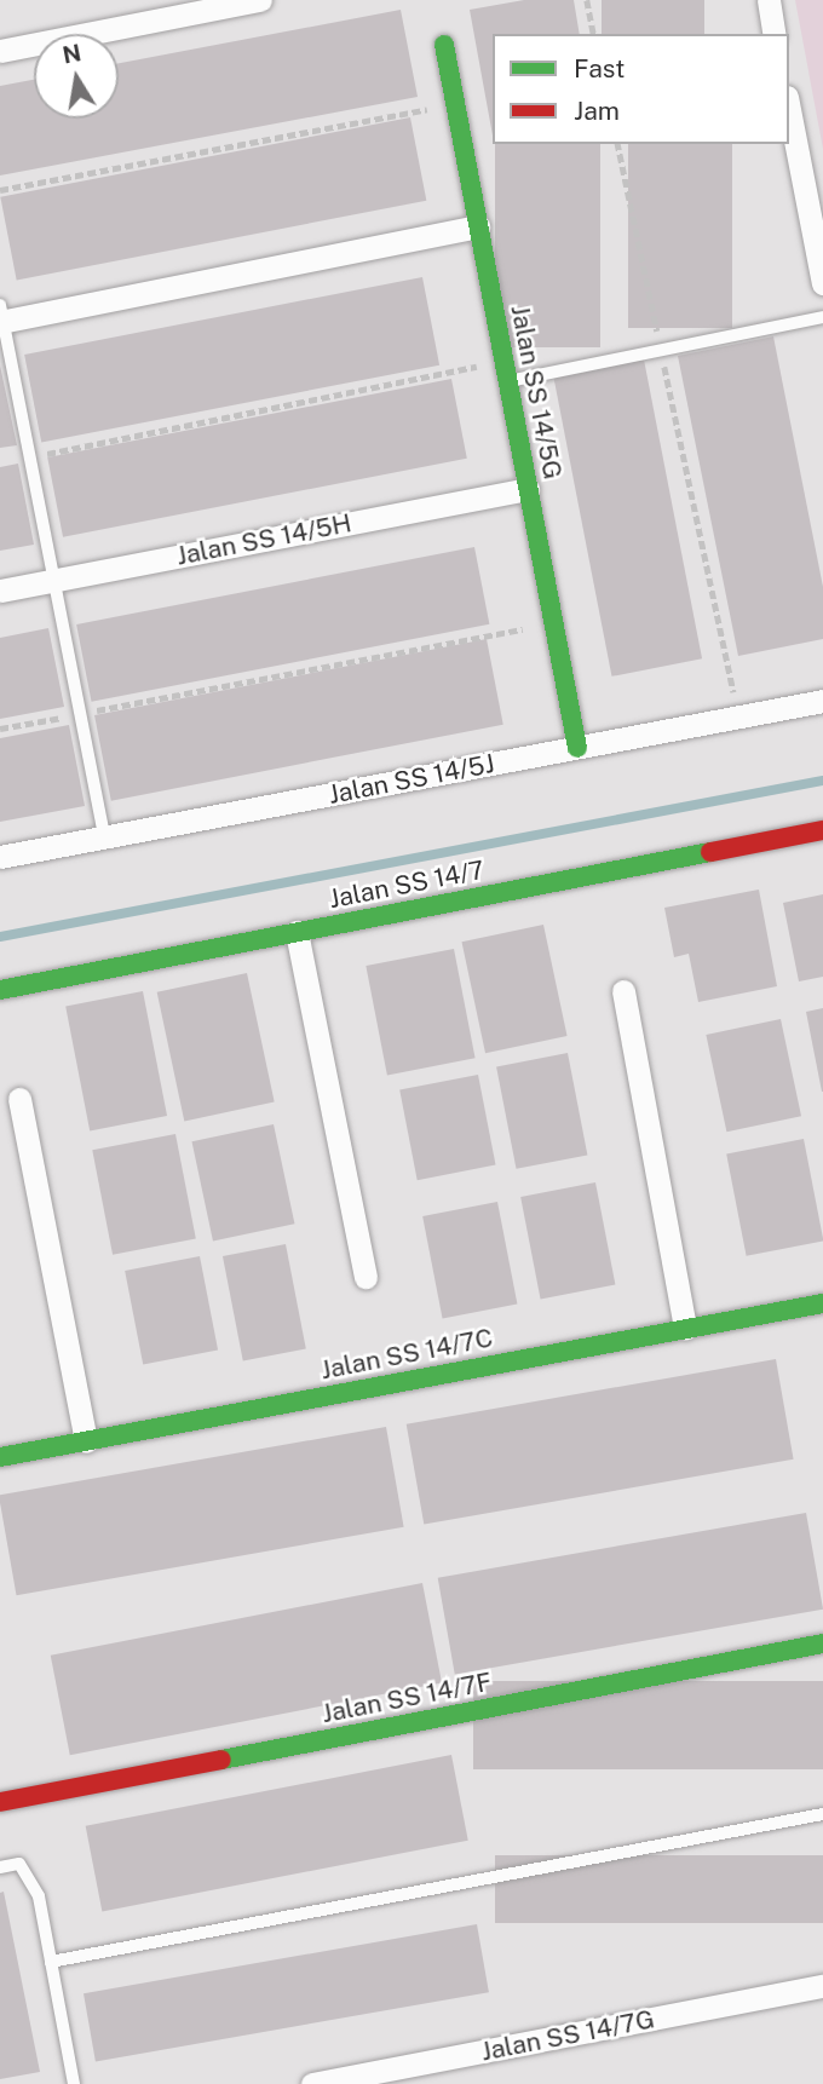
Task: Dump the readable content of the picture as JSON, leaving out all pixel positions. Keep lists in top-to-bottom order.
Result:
{
  "streets": {
    "street": [
      "Jalan SS 14/5G",
      "Jalan SS 14/5H",
      "Jalan SS 14/5J",
      "Jalan SS 14/7",
      "Jalan SS 14/7C",
      "Jalan SS 14/7F",
      "Jalan SS 14/7G"
    ]
  },
  "crossings": [
    ["Jalan SS 14/5G", "Jalan SS 14/5H"],
    ["Jalan SS 14/5G", "Jalan SS 14/5J"]
  ],
  "legend": ["Fast", "Jam"],
  "north": "top"
}
